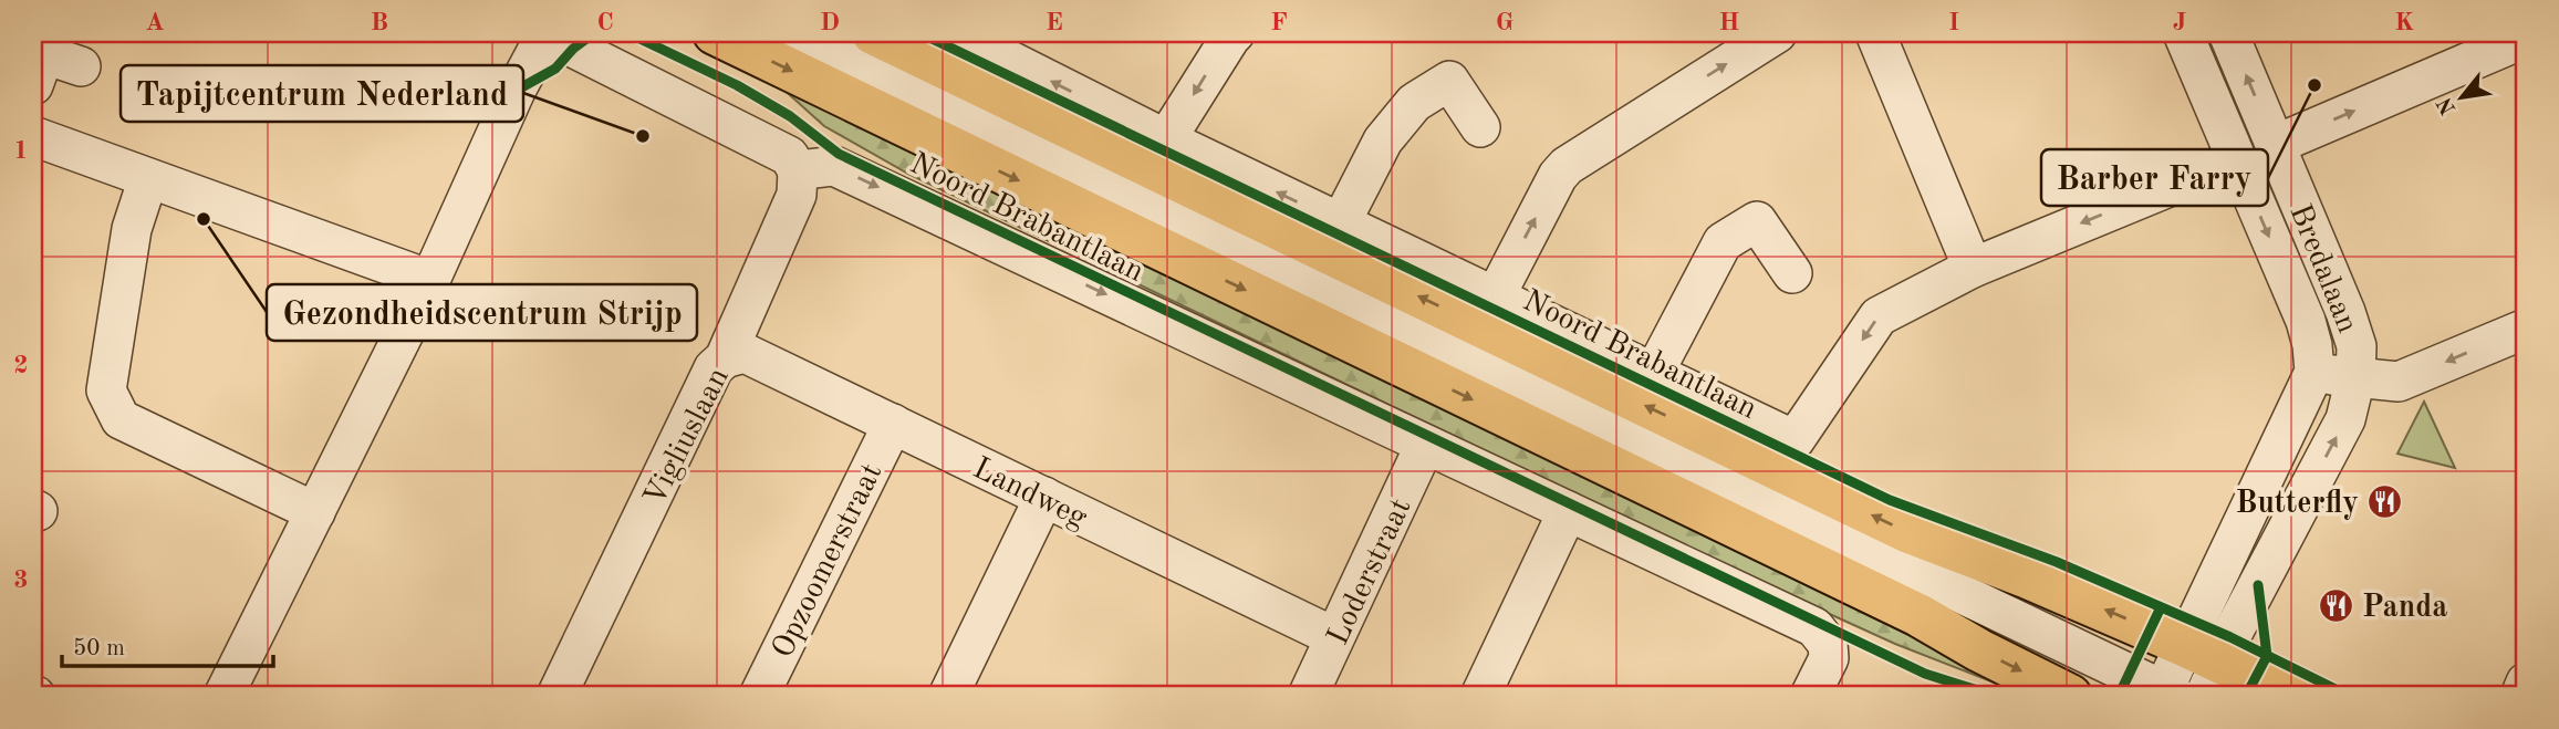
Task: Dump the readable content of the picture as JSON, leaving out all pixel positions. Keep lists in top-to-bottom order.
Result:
{
  "streets": {
    "main road": ["Noord Brabantlaan"],
    "street": [
      "Bredalaan",
      "Vigliuslaan",
      "Landweg",
      "Opzoomerstraat",
      "Loderstraat"
    ]
  },
  "crossings": [
    ["Noord Brabantlaan", "Bredalaan"],
    ["Noord Brabantlaan", "Vigliuslaan"],
    ["Noord Brabantlaan", "Loderstraat"],
    ["Vigliuslaan", "Landweg"],
    ["Landweg", "Opzoomerstraat"],
    ["Landweg", "Loderstraat"]
  ],
  "places": {
    "other": ["Barber Farry", "Tapijtcentrum Nederland", "Gezondheidscentrum Strijp"],
    "restaurant": ["Butterfly", "Panda"]
  },
  "scale_bar": "50 m",
  "north": "bottom left",
  "grid": {
    "columns": [
      "A",
      "B",
      "C",
      "D",
      "E",
      "F",
      "G",
      "H",
      "I",
      "J",
      "K"
    ],
    "rows": ["1", "2", "3"]
  }
}
